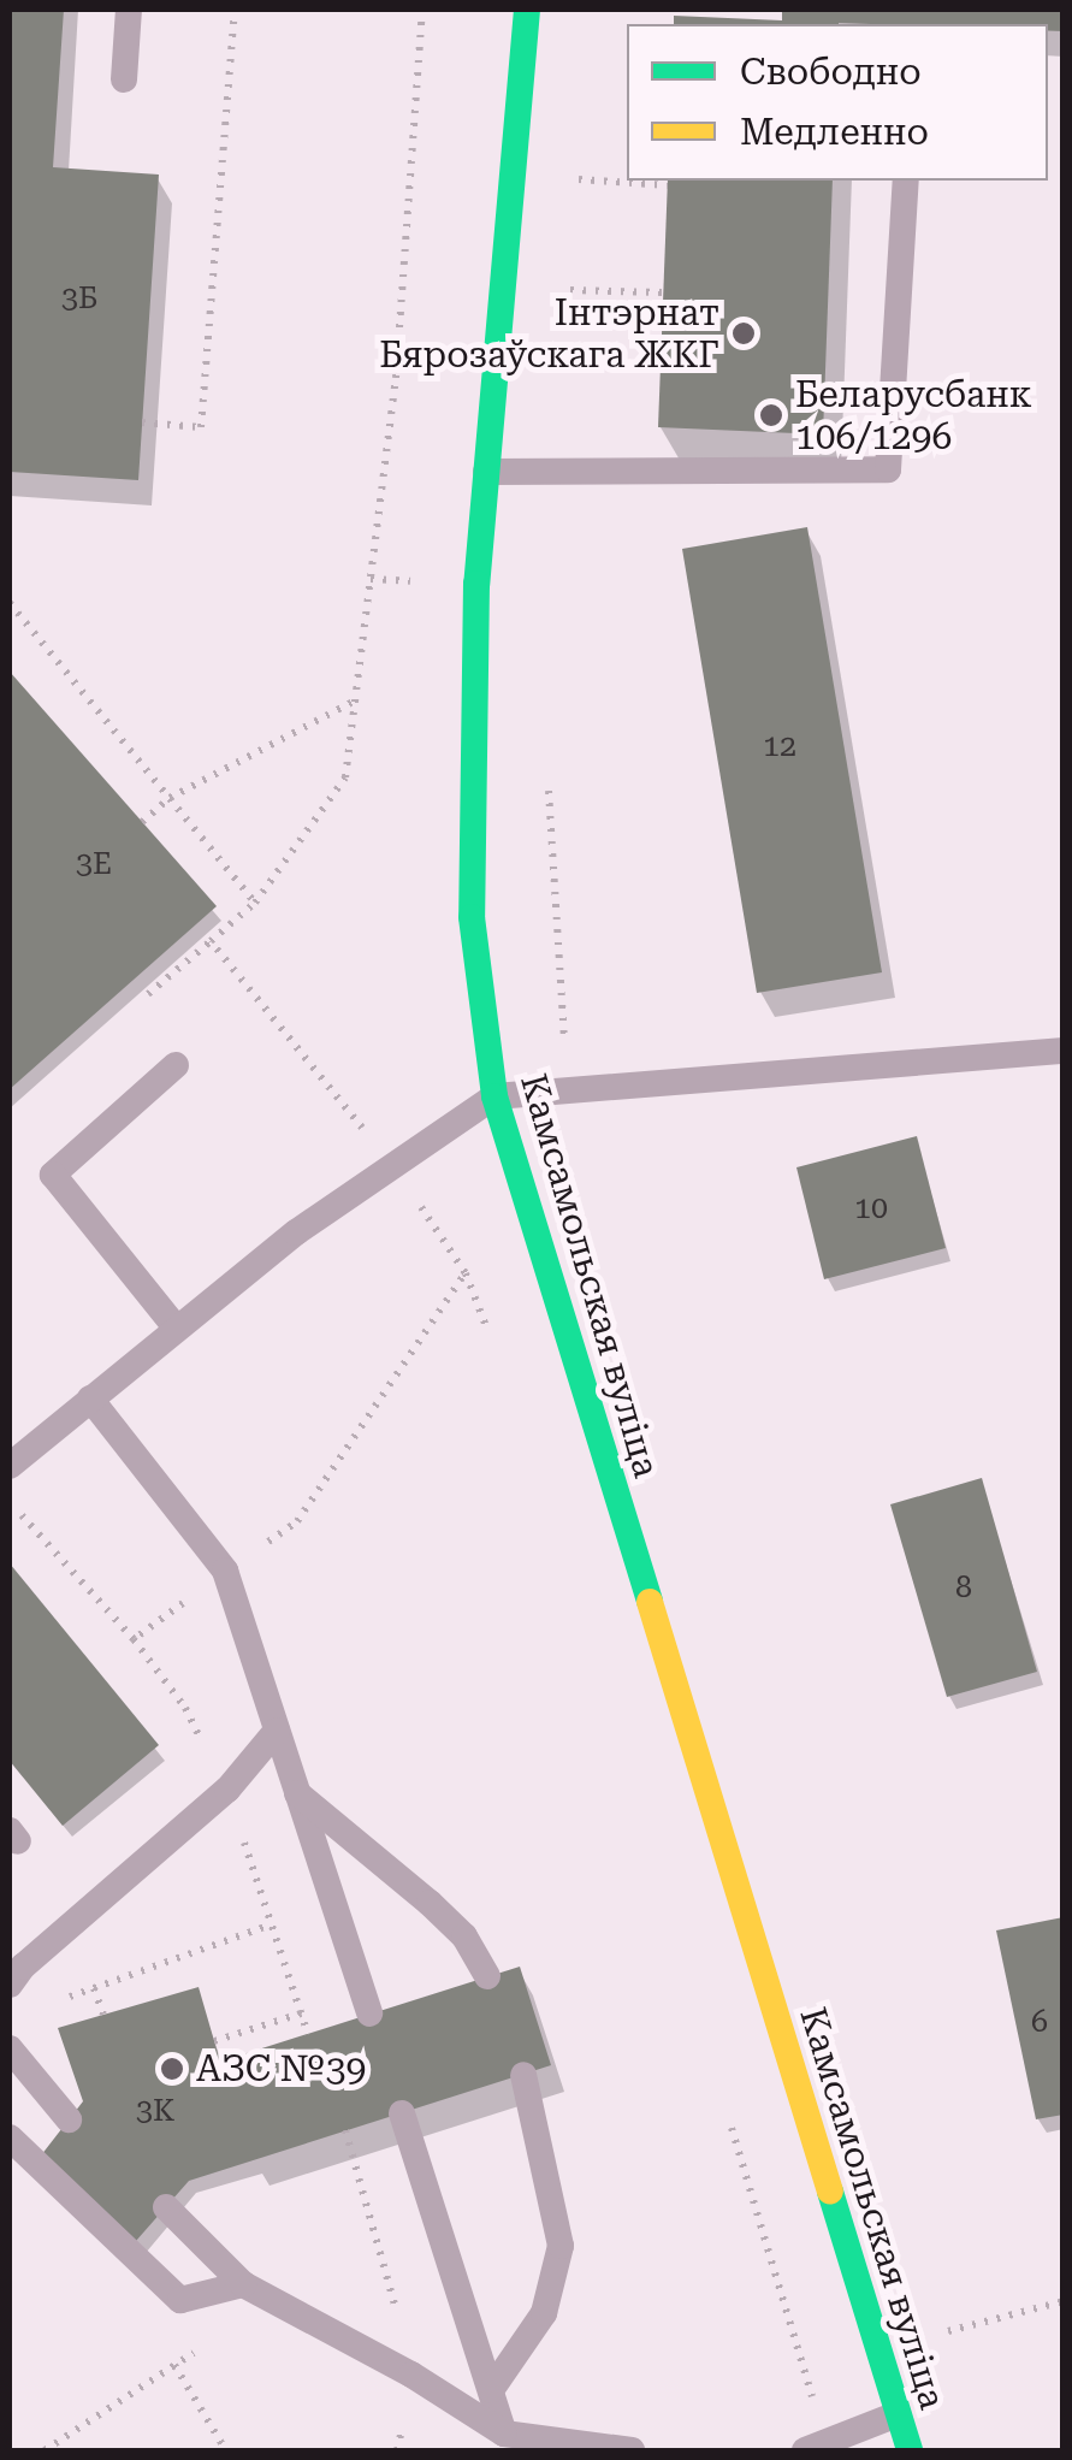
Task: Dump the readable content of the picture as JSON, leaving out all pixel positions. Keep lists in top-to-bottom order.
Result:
{
  "streets": {
    "main road": ["Камсамольская вуліца"]
  },
  "places": ["Інтэрнат Бярозаўскага ЖКГ", "Беларусбанк 106/1296", "АЗС №39"],
  "house_numbers": [
    "3Б",
    "12",
    "3Е",
    "10",
    "8",
    "6",
    "3К"
  ],
  "legend": ["Свободно", "Медленно"]
}
